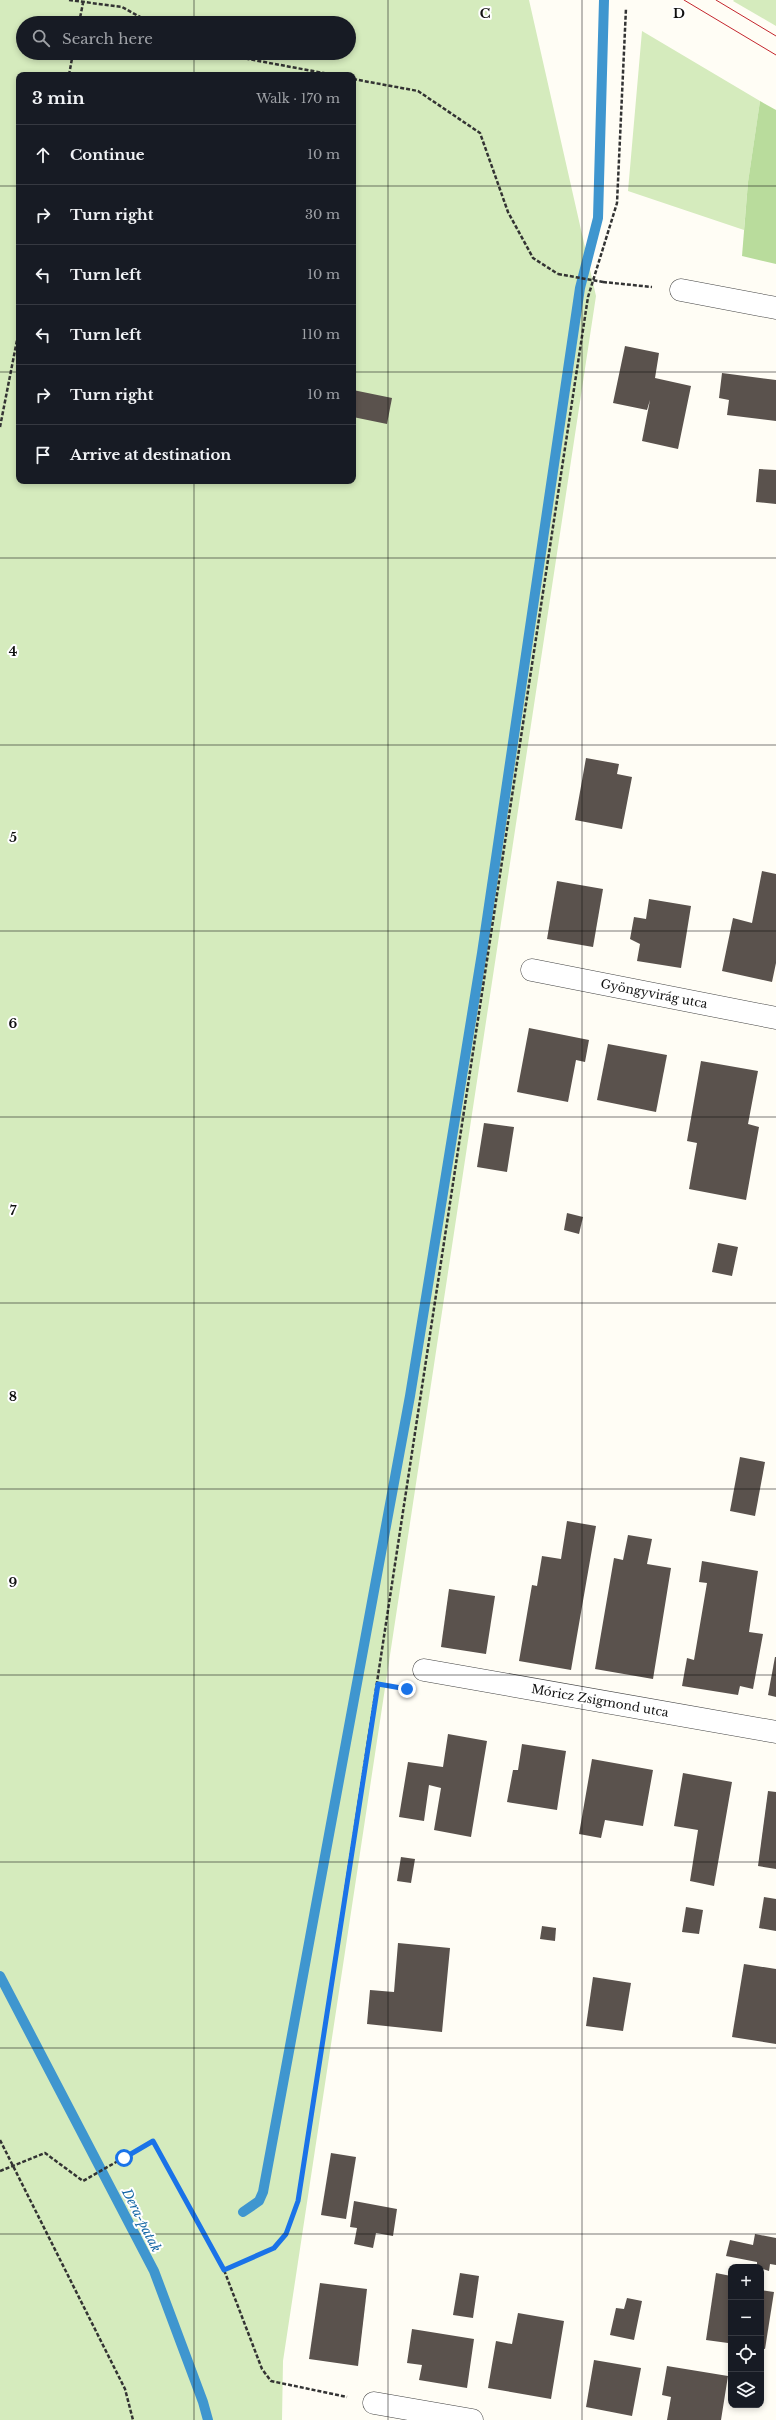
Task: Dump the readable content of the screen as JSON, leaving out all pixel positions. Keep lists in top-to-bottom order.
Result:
{
  "streets": {
    "street": ["Gyöngyvirág utca", "Móricz Zsigmond utca"]
  },
  "water": ["Dera-patak"],
  "page": {
    "search": "Search here",
    "heading": ["3 min", "Walk · 170 m"],
    "list": [
      ["Continue", "10 m"],
      ["Turn right", "30 m"],
      ["Turn left", "10 m"],
      ["Turn left", "110 m"],
      ["Turn right", "10 m"],
      "Arrive at destination"
    ],
    "map_buttons": ["+", "−"]
  },
  "grid": {
    "columns": ["C", "D"],
    "rows": [
      "4",
      "5",
      "6",
      "7",
      "8",
      "9"
    ]
  }
}
